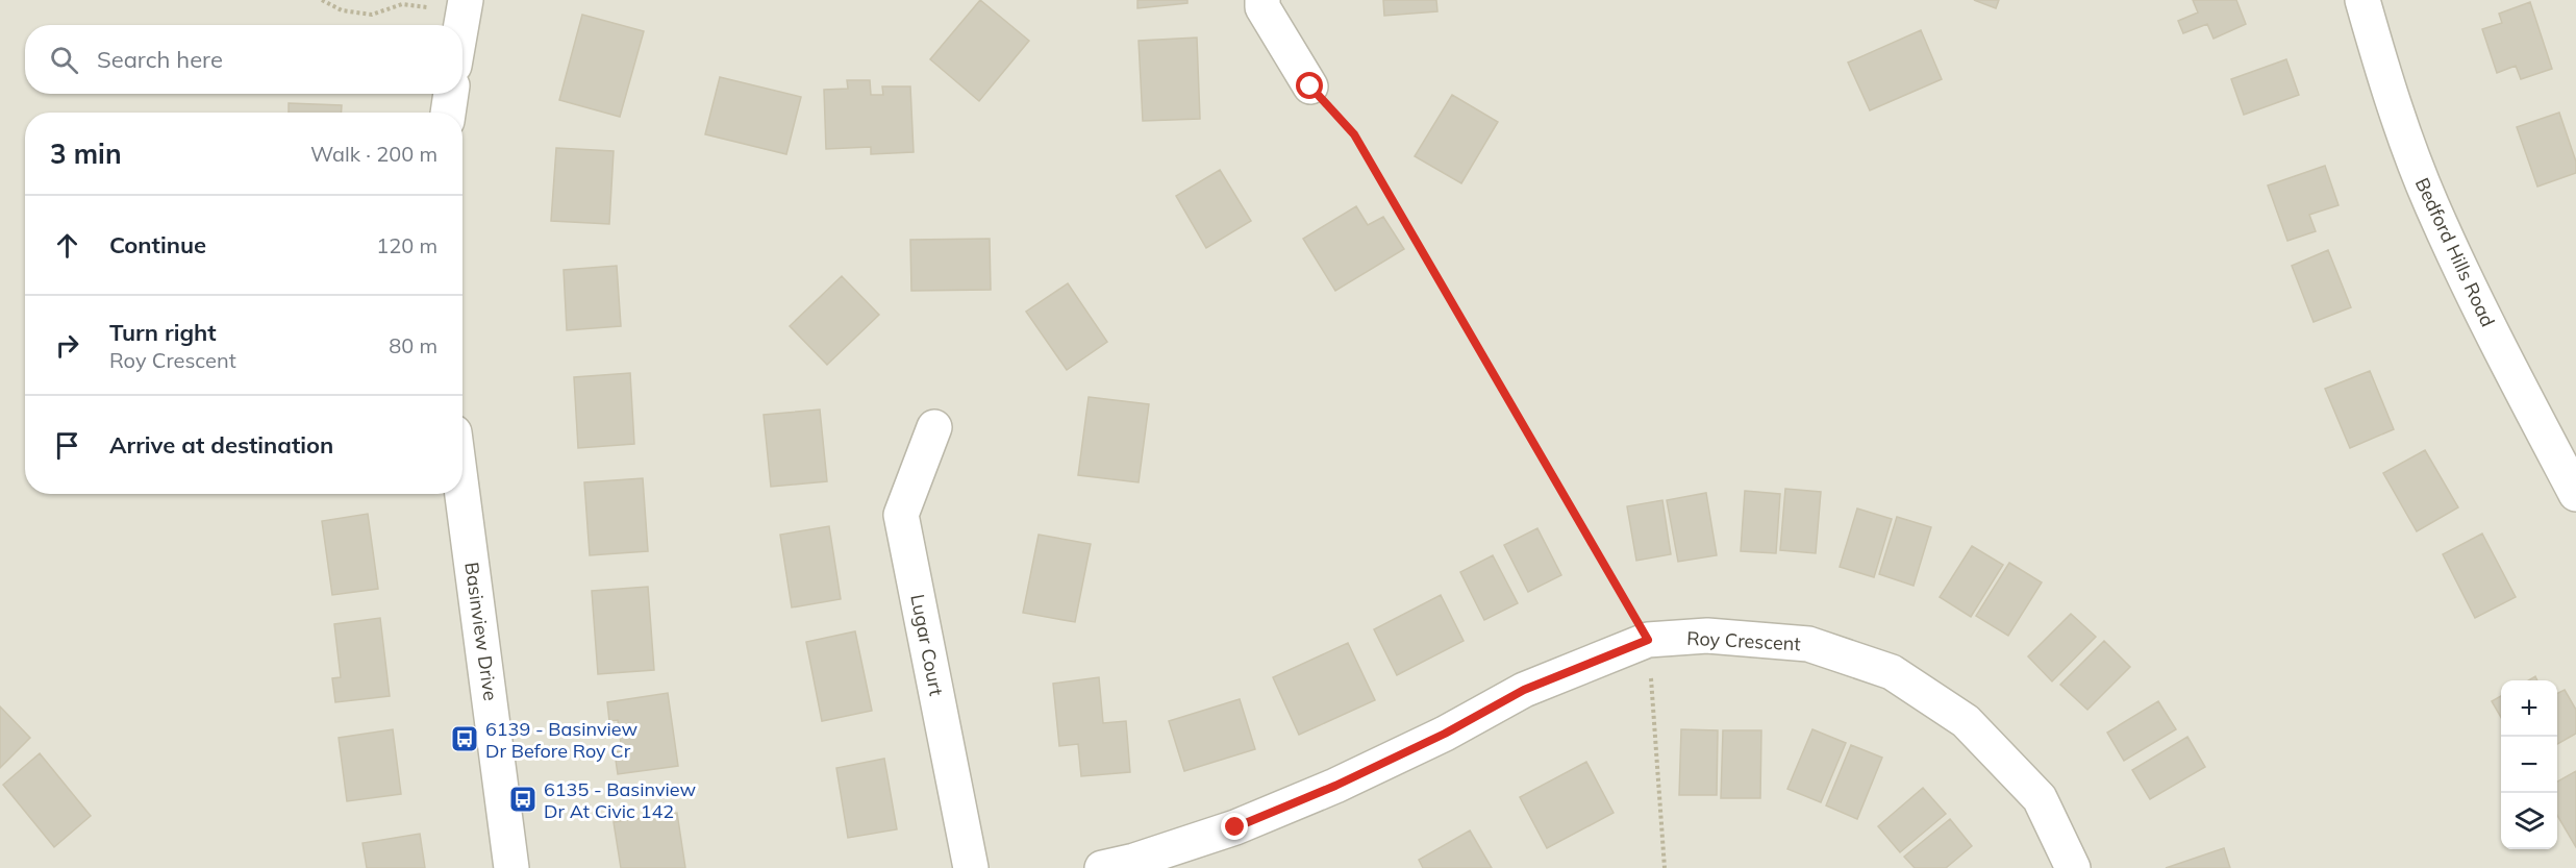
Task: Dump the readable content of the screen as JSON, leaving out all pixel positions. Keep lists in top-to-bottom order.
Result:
{
  "streets": {
    "street": [
      "Bedford Hills Road",
      "Basinview Drive",
      "Roy Crescent",
      "Lugar Court"
    ]
  },
  "places": {
    "bus stop": ["6139 - Basinview Dr Before Roy Cr", "6135 - Basinview Dr At Civic 142"]
  },
  "page": {
    "search": "Search here",
    "heading": ["3 min", "Walk · 200 m"],
    "list": [
      ["Continue", "120 m"],
      ["Turn right", "Roy Crescent", "80 m"],
      "Arrive at destination"
    ],
    "map_buttons": ["+", "−"]
  }
}
